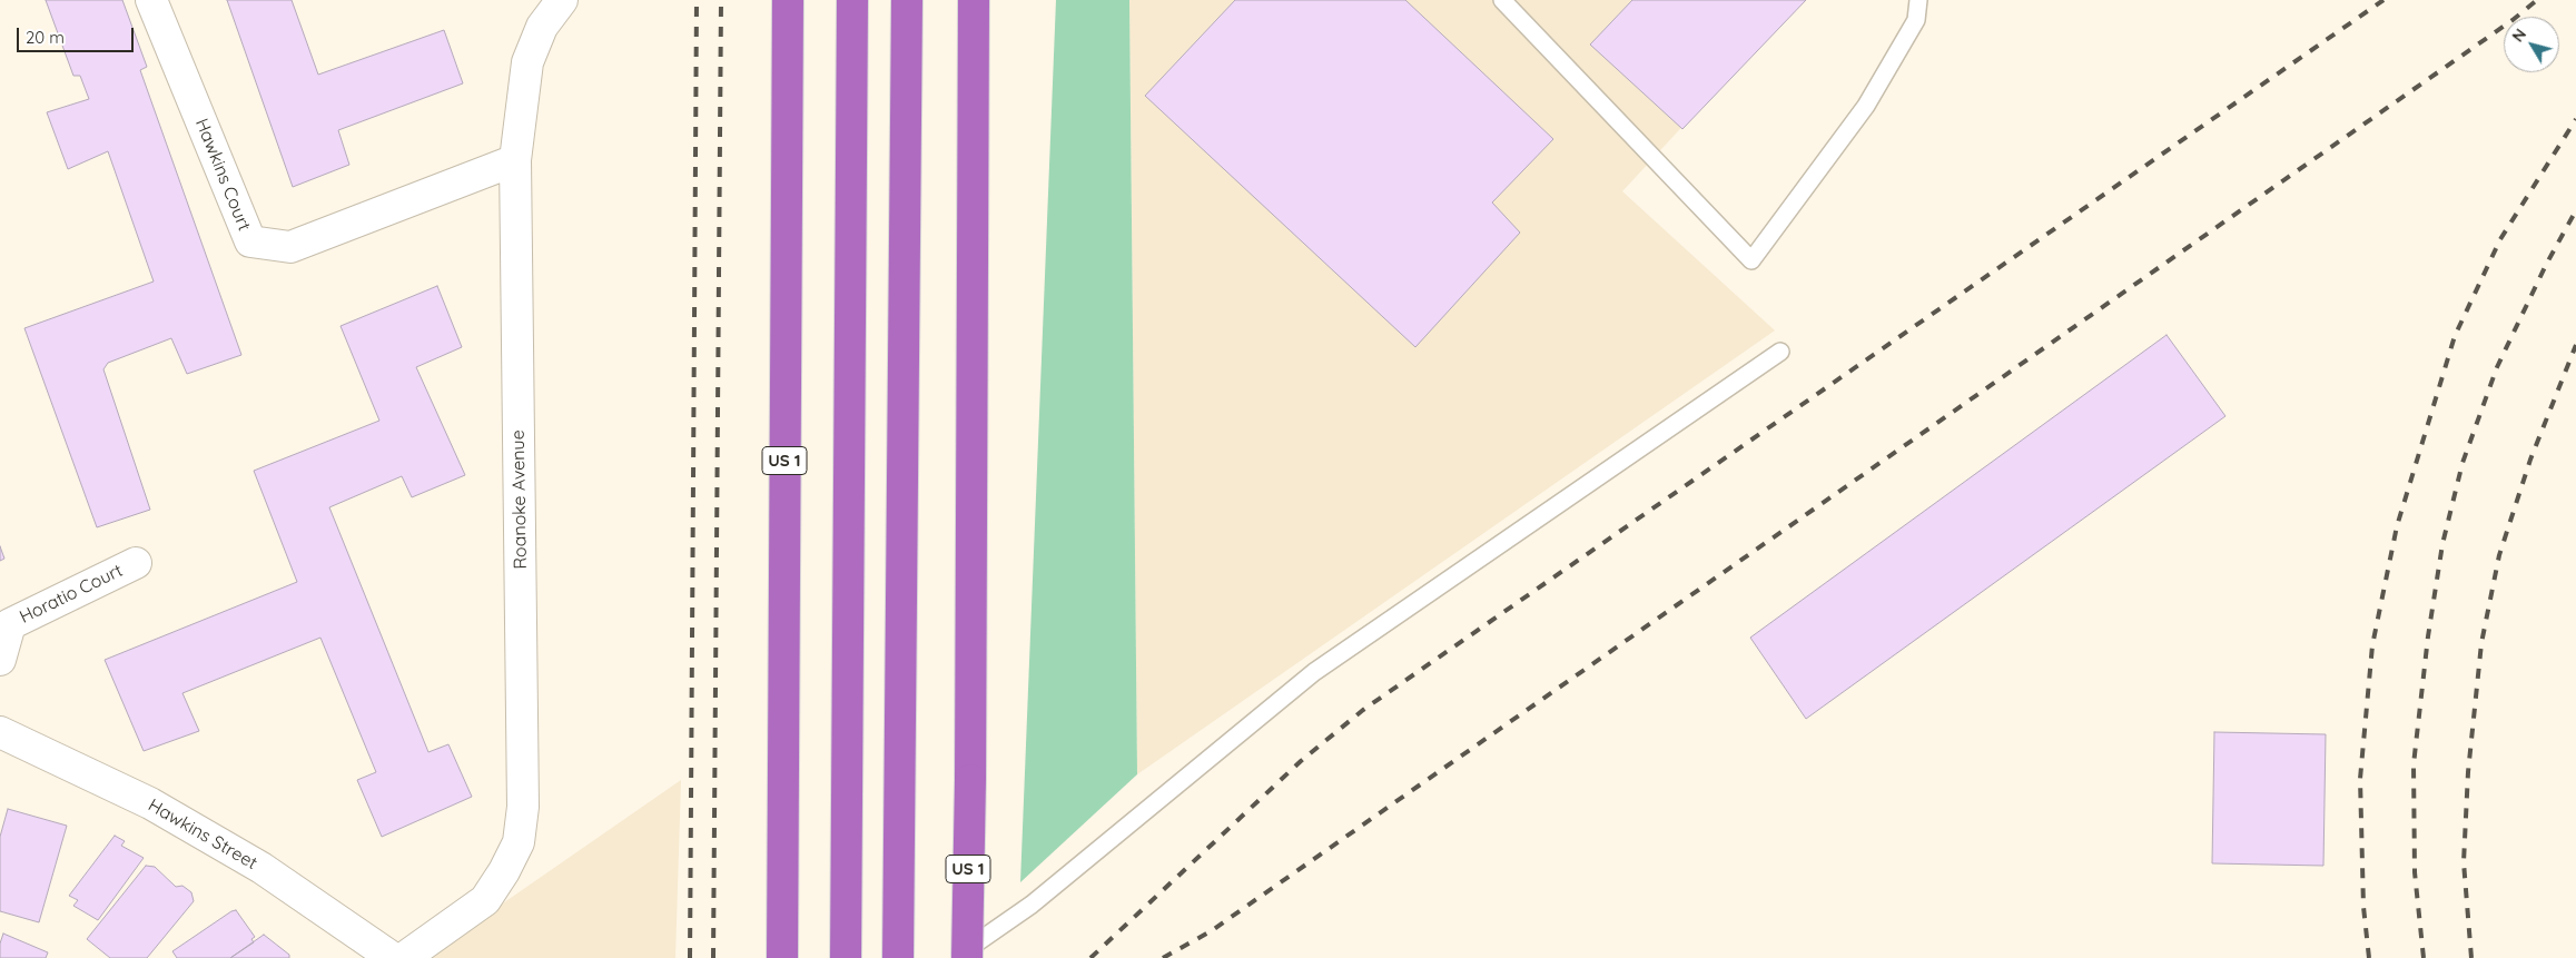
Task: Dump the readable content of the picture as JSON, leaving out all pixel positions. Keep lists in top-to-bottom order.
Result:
{
  "streets": {
    "highway": ["US 1"],
    "street": [
      "Hawkins Court",
      "Roanoke Avenue",
      "Horatio Court",
      "Hawkins Street"
    ]
  },
  "crossings": [
    ["Hawkins Court", "Roanoke Avenue"]
  ],
  "scale_bar": "20 m",
  "north": "top left"
}
